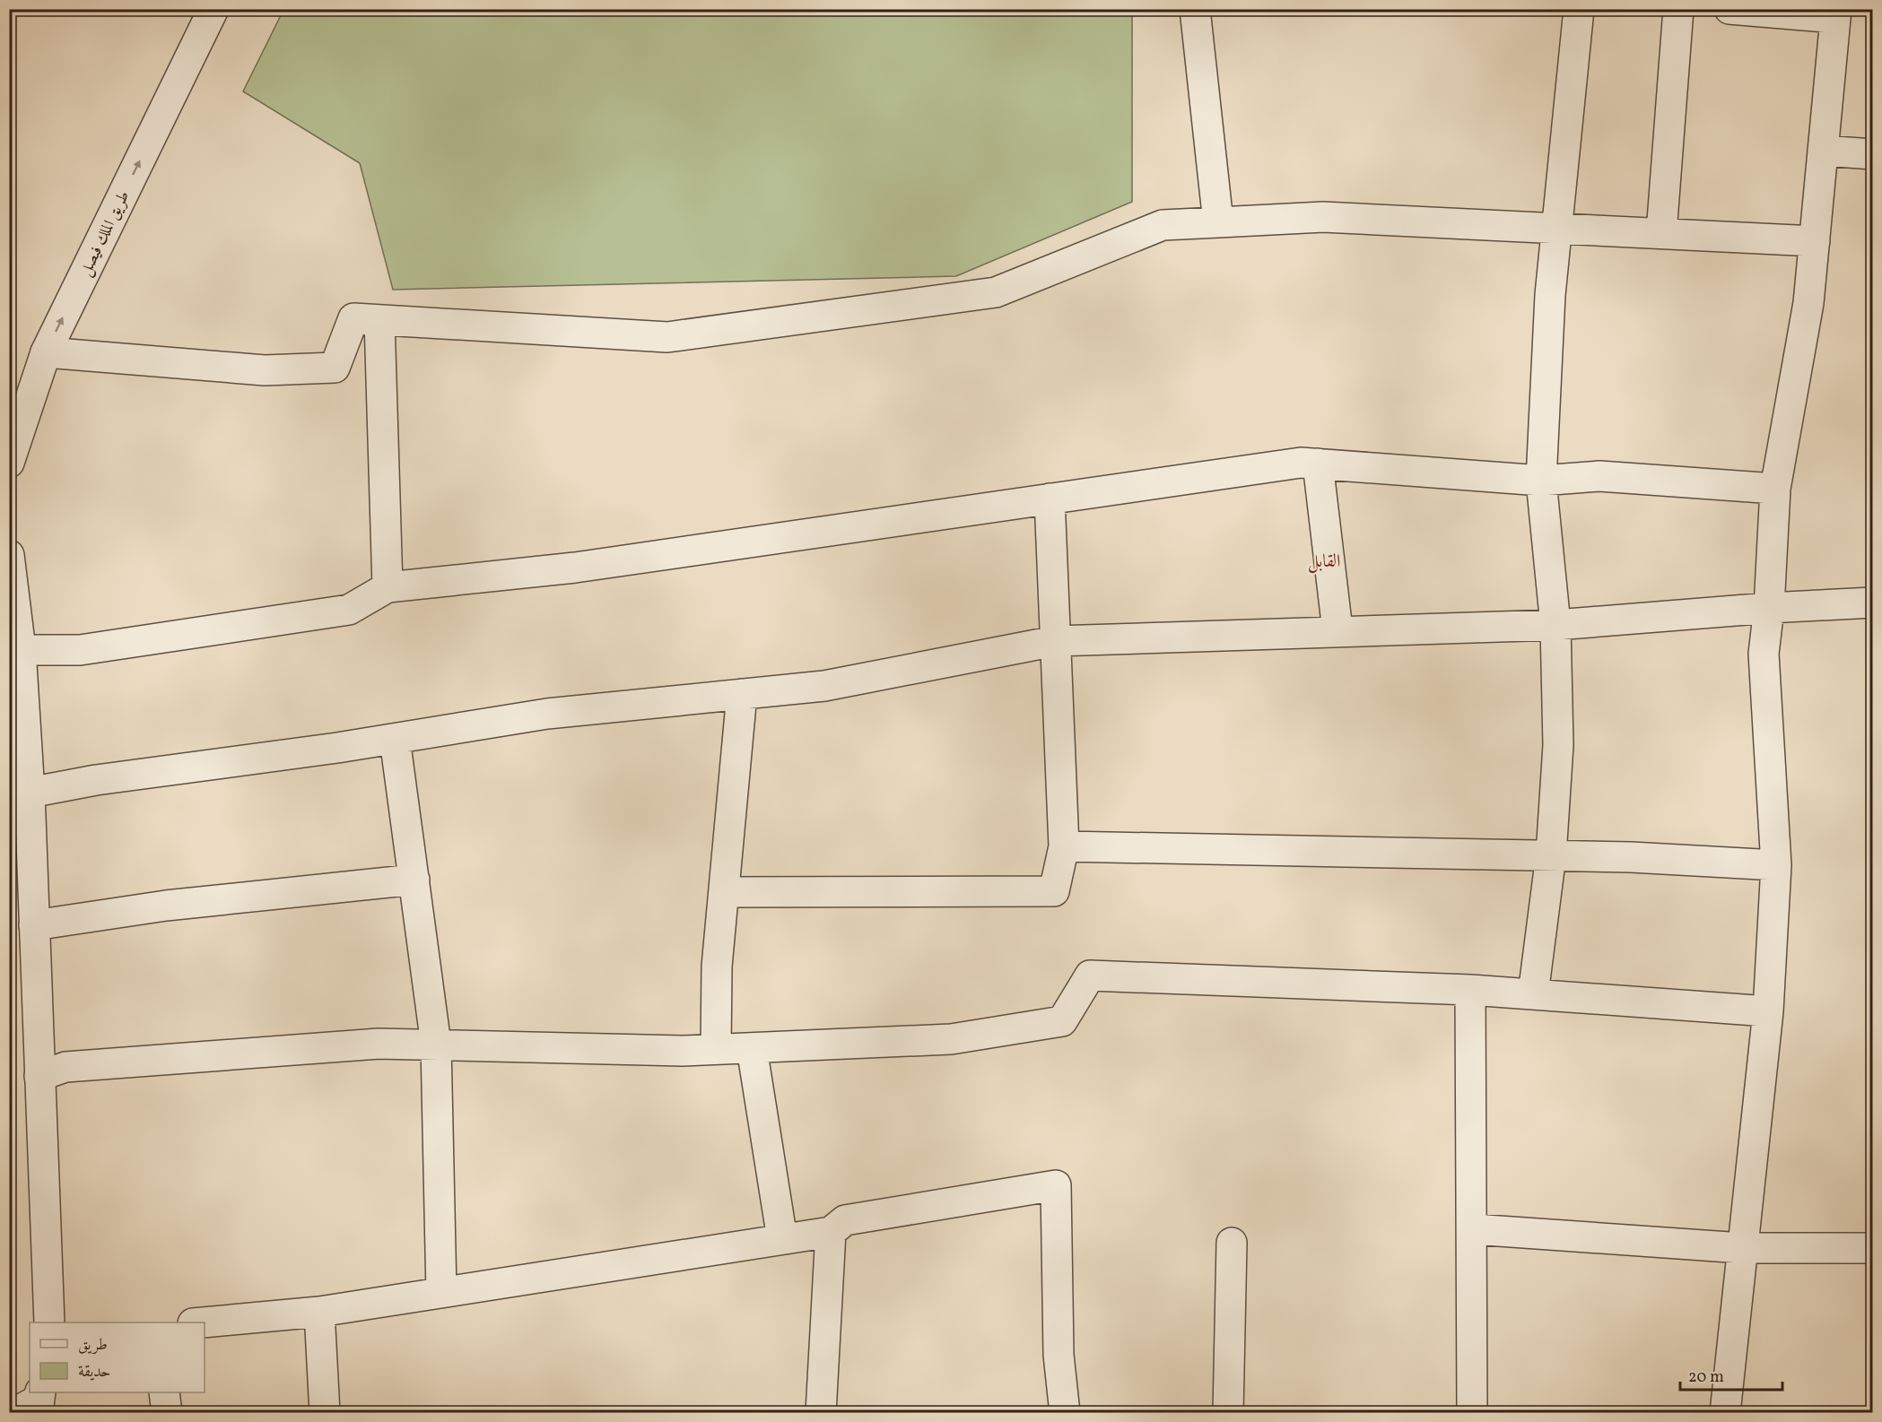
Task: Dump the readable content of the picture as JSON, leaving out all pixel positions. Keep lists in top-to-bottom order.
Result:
{
  "streets": {
    "street": ["طريق الملك فيصل"]
  },
  "one_way": ["طريق الملك فيصل"],
  "districts": ["القابل"],
  "legend": ["طريق", "حديقة"],
  "scale_bar": "20 m"
}
